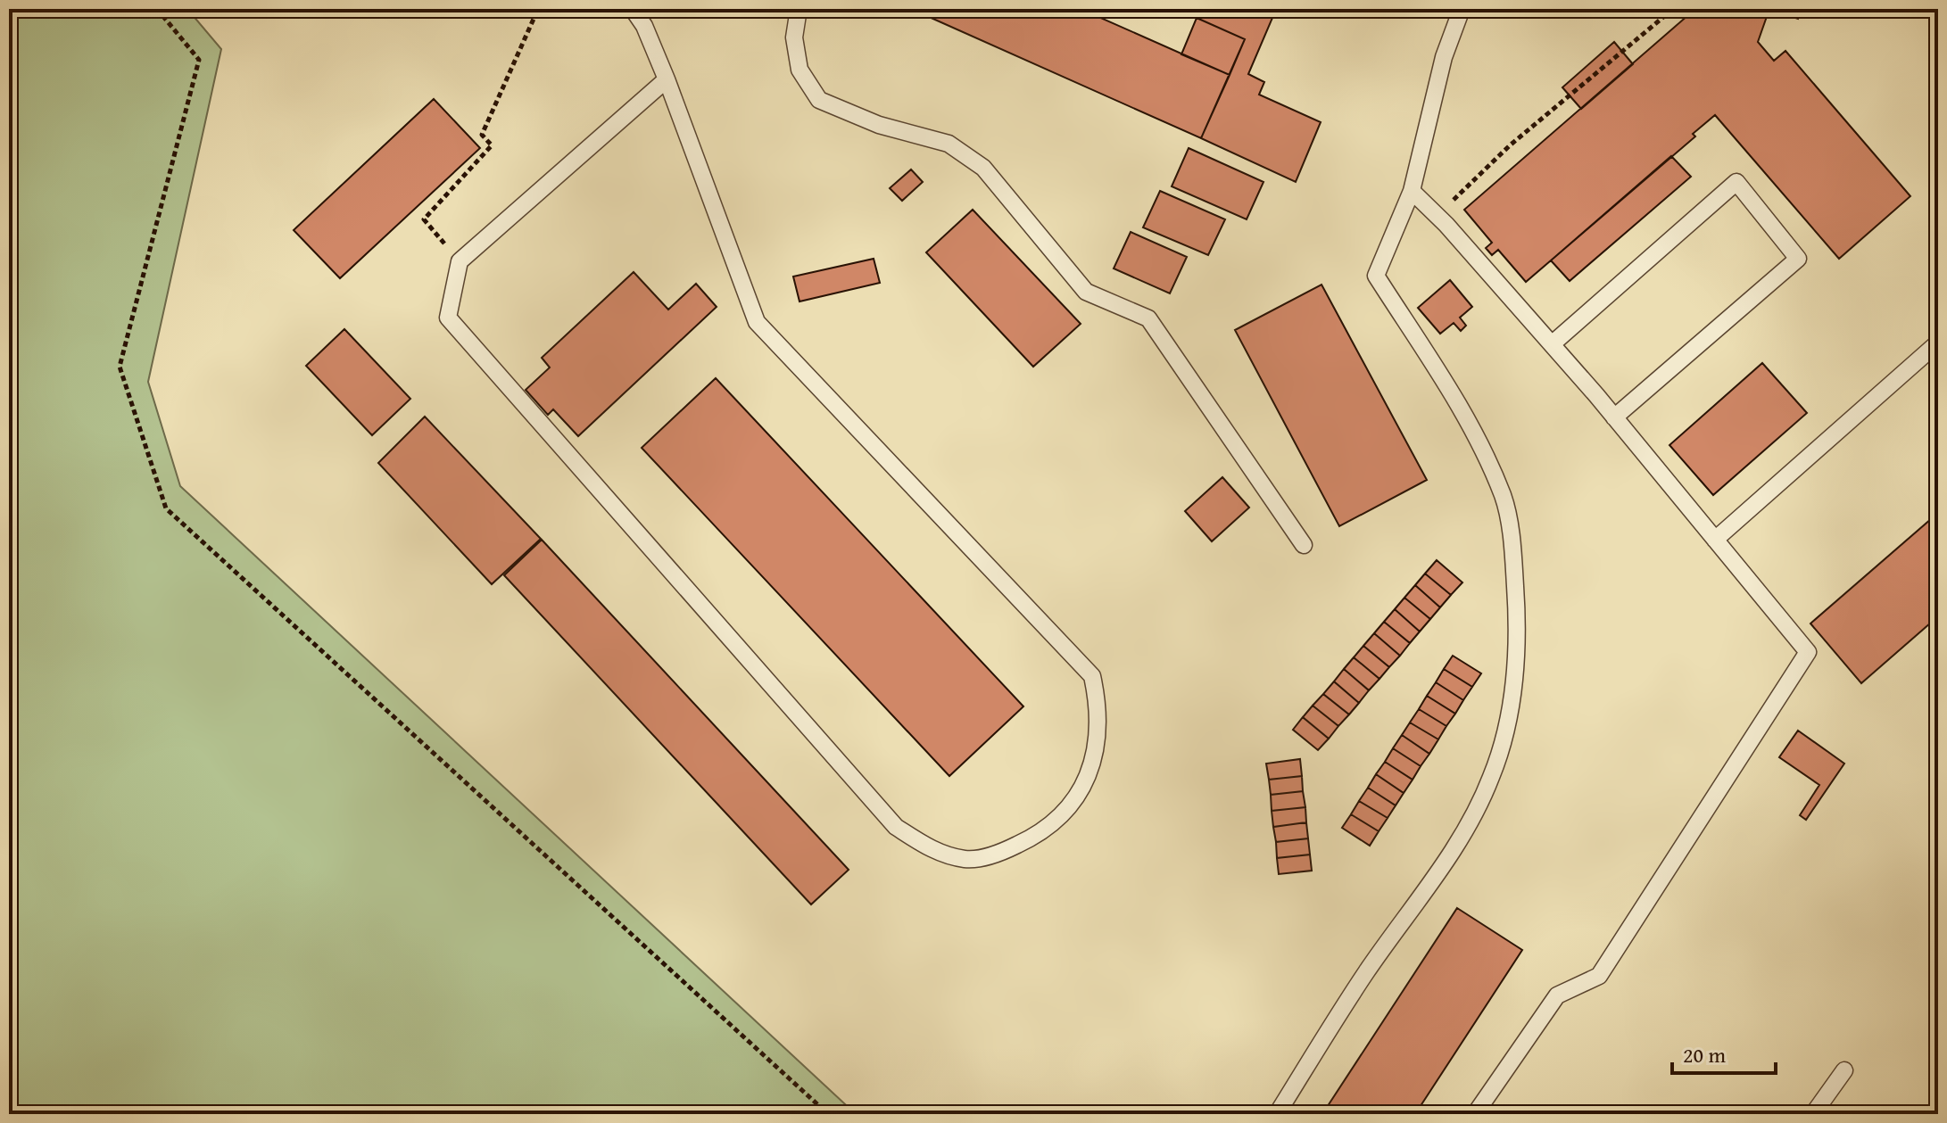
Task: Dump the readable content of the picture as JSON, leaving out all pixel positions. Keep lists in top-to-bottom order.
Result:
{
  "scale_bar": "20 m"
}
